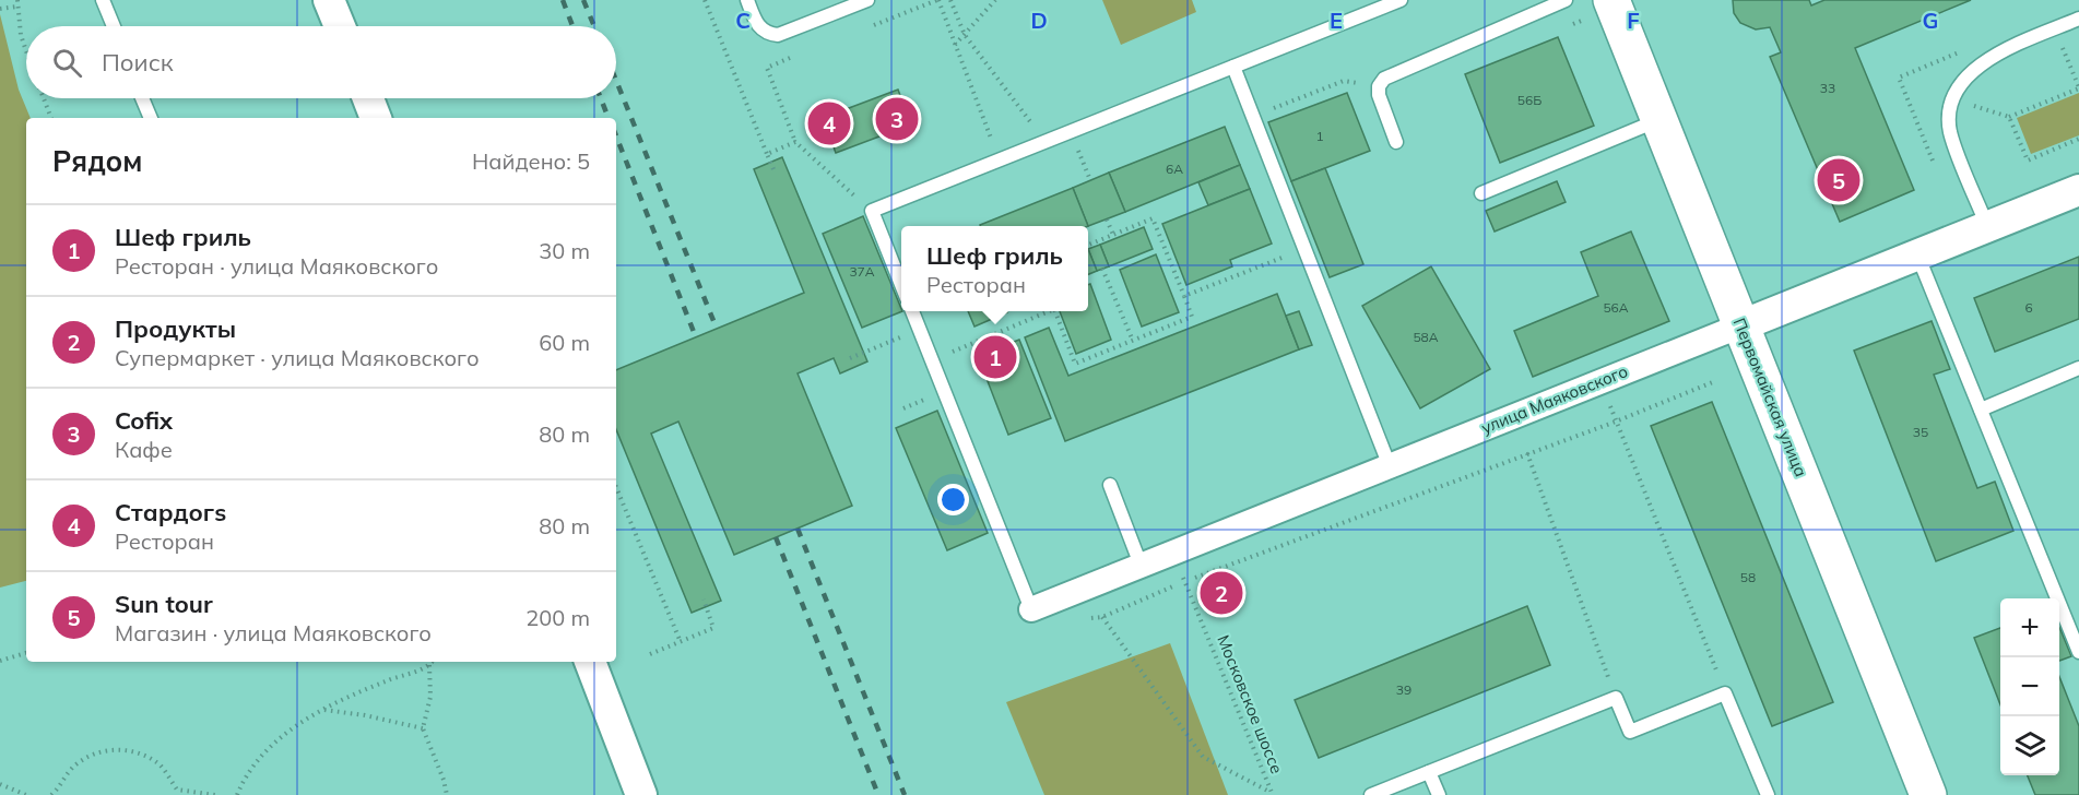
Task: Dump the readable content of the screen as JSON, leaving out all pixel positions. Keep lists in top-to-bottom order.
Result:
{
  "streets": {
    "main road": ["Первомайская улица"],
    "street": ["улица Маяковского"],
    "path": ["Московское шоссе"]
  },
  "crossings": [
    ["Первомайская улица", "улица Маяковского"],
    ["улица Маяковского", "Московское шоссе"]
  ],
  "house_numbers": [
    "33",
    "56Б",
    "1",
    "6А",
    "37А",
    "56А",
    "6",
    "58А",
    "35",
    "58",
    "39"
  ],
  "page": {
    "search": "Поиск",
    "pins": [
      "3",
      "4",
      "5",
      "1",
      "2"
    ],
    "heading": ["Рядом", "Найдено: 5"],
    "list": [
      {
        "mark": "1",
        "name": "Шеф гриль",
        "note": "Ресторан · улица Маяковского",
        "value": "30 m"
      },
      {
        "mark": "2",
        "name": "Продукты",
        "note": "Супермаркет · улица Маяковского",
        "value": "60 m"
      },
      {
        "mark": "3",
        "name": "Cofix",
        "note": "Кафе",
        "value": "80 m"
      },
      {
        "mark": "4",
        "name": "Стардогs",
        "note": "Ресторан",
        "value": "80 m"
      },
      {
        "mark": "5",
        "name": "Sun tour",
        "note": "Магазин · улица Маяковского",
        "value": "200 m"
      }
    ],
    "popup": ["Шеф гриль", "Ресторан"],
    "map_buttons": ["+", "−"]
  },
  "grid": {
    "columns": [
      "C",
      "D",
      "E",
      "F",
      "G"
    ]
  }
}
